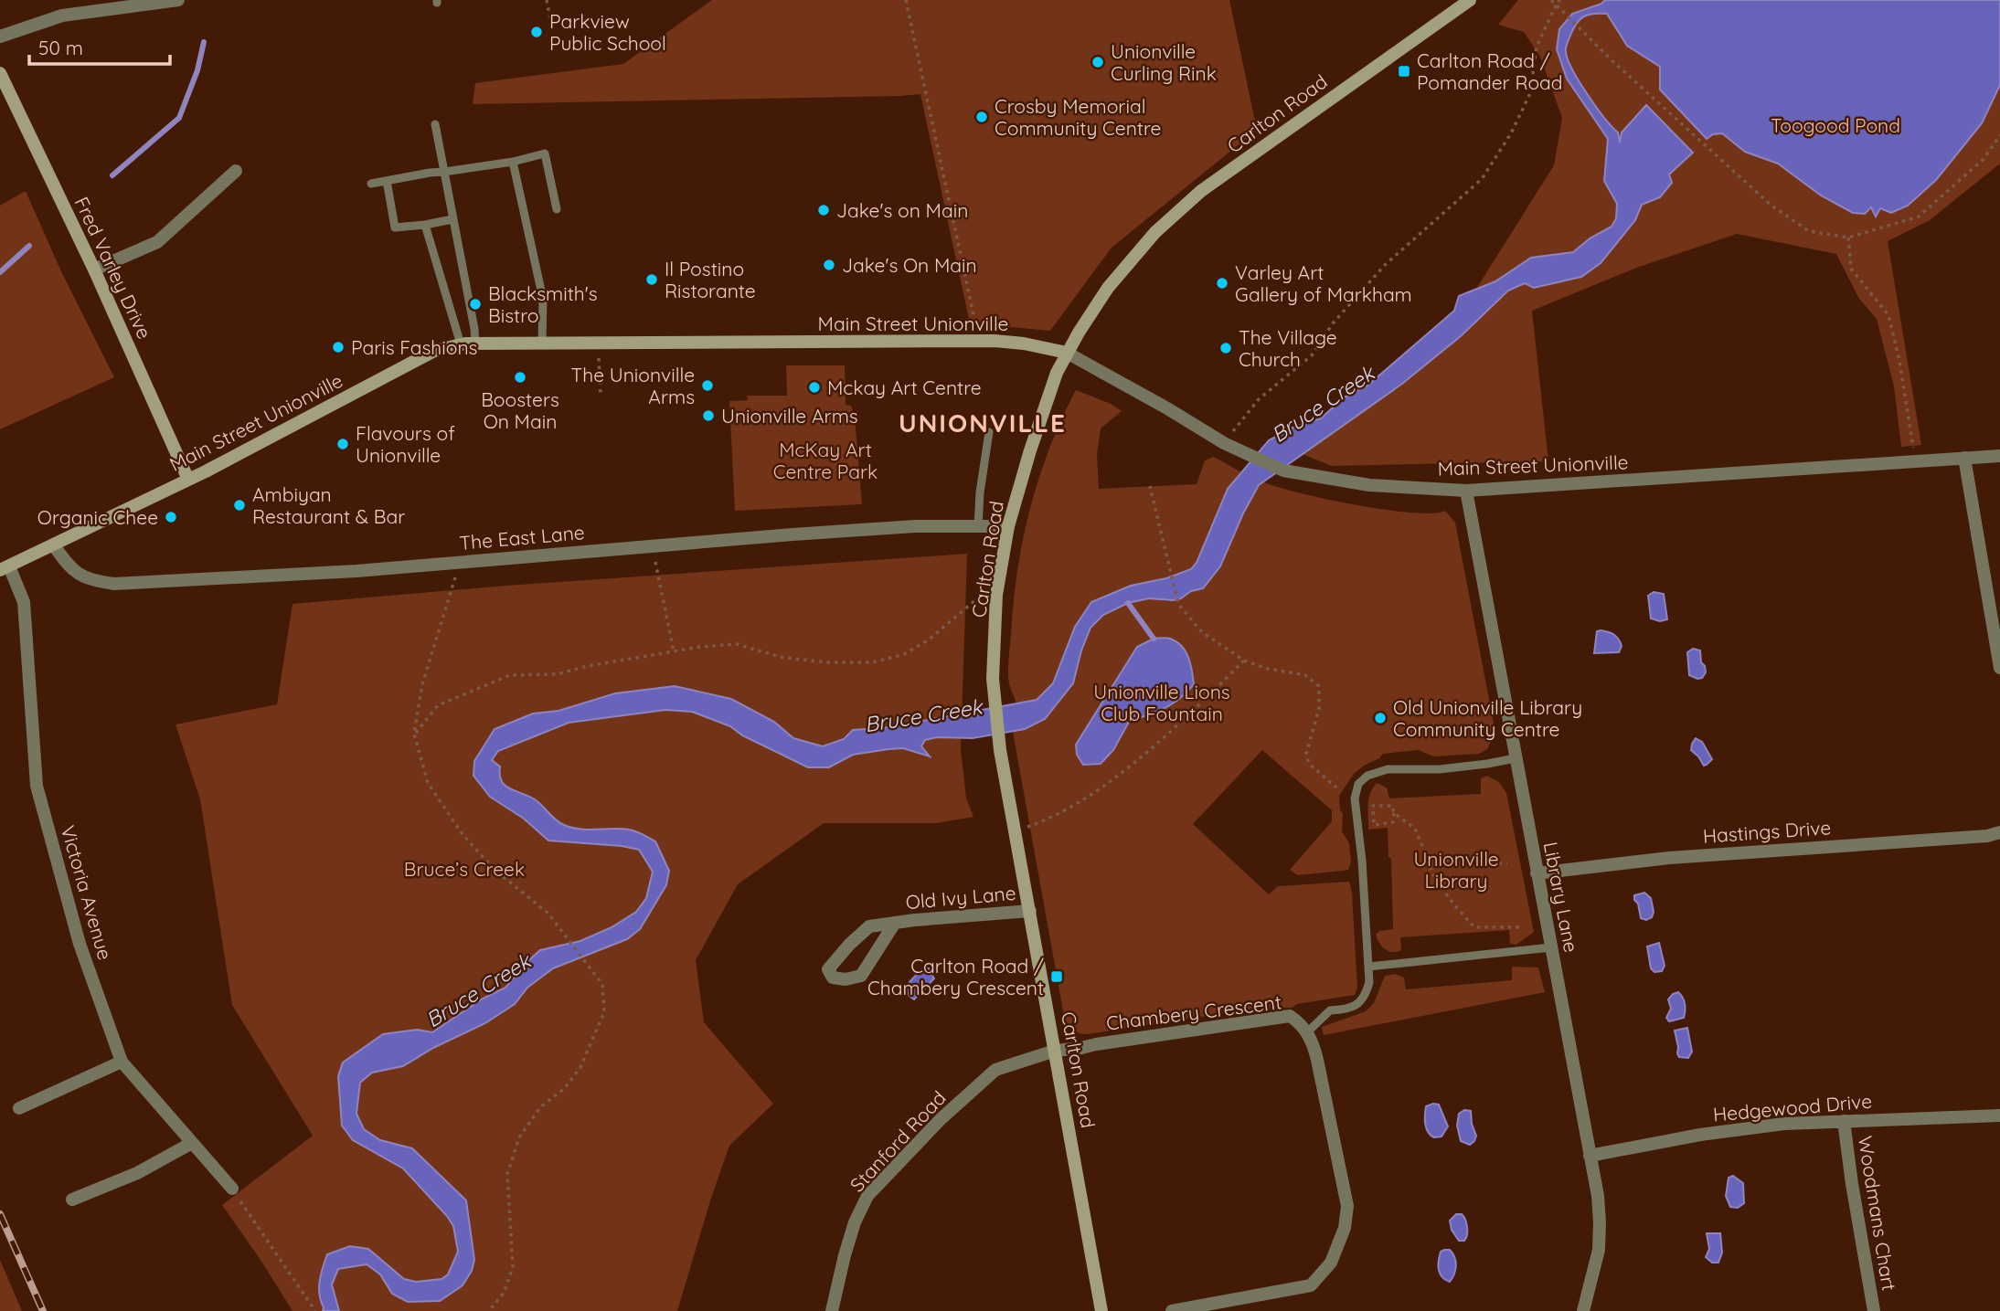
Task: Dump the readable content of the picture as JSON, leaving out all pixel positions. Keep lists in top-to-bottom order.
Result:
{
  "streets": {
    "main road": ["Carlton Road", "Fred Varley Drive", "Main Street Unionville"],
    "street": [
      "The East Lane",
      "Hastings Drive",
      "Victoria Avenue",
      "Old Ivy Lane",
      "Library Lane",
      "Chambery Crescent",
      "Hedgewood Drive",
      "Stanford Road",
      "Woodmans Chart"
    ]
  },
  "crossings": [
    ["Carlton Road", "Main Street Unionville"],
    ["Carlton Road", "The East Lane"],
    ["Carlton Road", "Old Ivy Lane"],
    ["Carlton Road", "Chambery Crescent"],
    ["Carlton Road", "Stanford Road"],
    ["Fred Varley Drive", "Main Street Unionville"],
    ["Main Street Unionville", "The East Lane"],
    ["Main Street Unionville", "Victoria Avenue"],
    ["Main Street Unionville", "Library Lane"],
    ["Hastings Drive", "Library Lane"],
    ["Library Lane", "Hedgewood Drive"],
    ["Chambery Crescent", "Stanford Road"],
    ["Hedgewood Drive", "Woodmans Chart"]
  ],
  "districts": ["UNIONVILLE"],
  "water": ["Bruce Creek"],
  "parks": [
    "Toogood Pond",
    "McKay Art Centre Park",
    "Unionville Lions Club Fountain",
    "Unionville Library",
    "Bruce’s Creek"
  ],
  "places": {
    "other": [
      "Parkview Public School",
      "Unionville Curling Rink",
      "Crosby Memorial Community Centre",
      "Jake's on Main",
      "Jake's On Main",
      "Il Postino Ristorante",
      "Varley Art Gallery of Markham",
      "Blacksmith's Bistro",
      "Paris Fashions",
      "The Village Church",
      "Boosters On Main",
      "The Unionville Arms",
      "Mckay Art Centre",
      "Unionville Arms",
      "Flavours of Unionville",
      "Ambiyan Restaurant & Bar",
      "Organic Chee",
      "Old Unionville Library Community Centre"
    ],
    "transit": ["Carlton Road / Pomander Road", "Carlton Road / Chambery Crescent"]
  },
  "scale_bar": "50 m"
}
